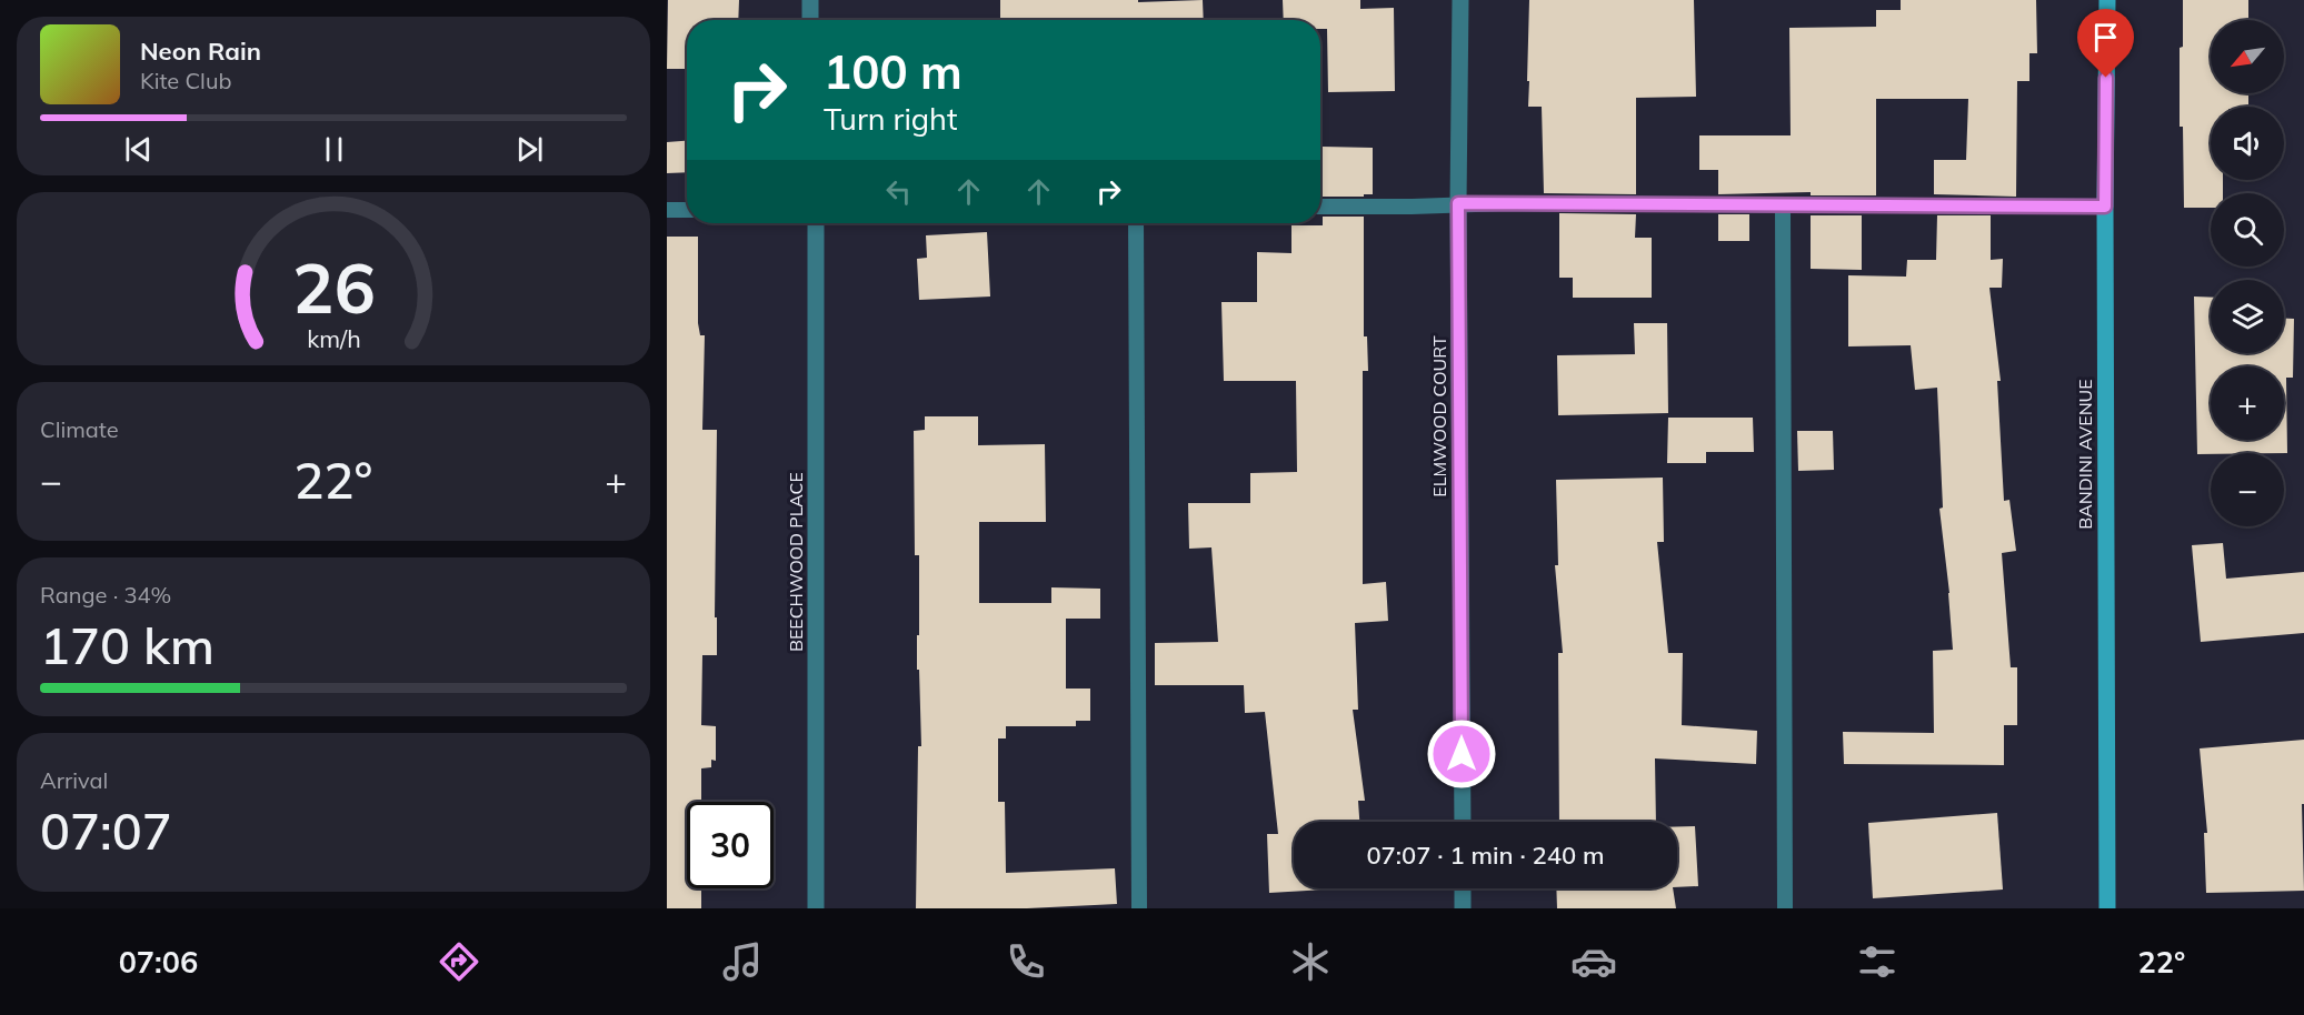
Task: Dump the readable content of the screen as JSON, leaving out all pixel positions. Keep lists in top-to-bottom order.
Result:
{
  "streets": {
    "street": ["ELMWOOD COURT", "BANDINI AVENUE", "BEECHWOOD PLACE"]
  },
  "north": "bottom left",
  "page": {
    "map_buttons": ["+", "−"],
    "turn": ["100 m", "Turn right"],
    "song": ["Neon Rain", "Kite Club"],
    "tile": [
      "Climate",
      ["Range · 34%", "170 km"],
      ["Arrival", "07:07"]
    ],
    "heat": ["−", "22°", "+"],
    "limit": "30",
    "trip": "07:07 · 1 min · 240 m",
    "tabs": ["07:06", "22°"],
    "gauge": ["26", "km/h"]
  }
}
